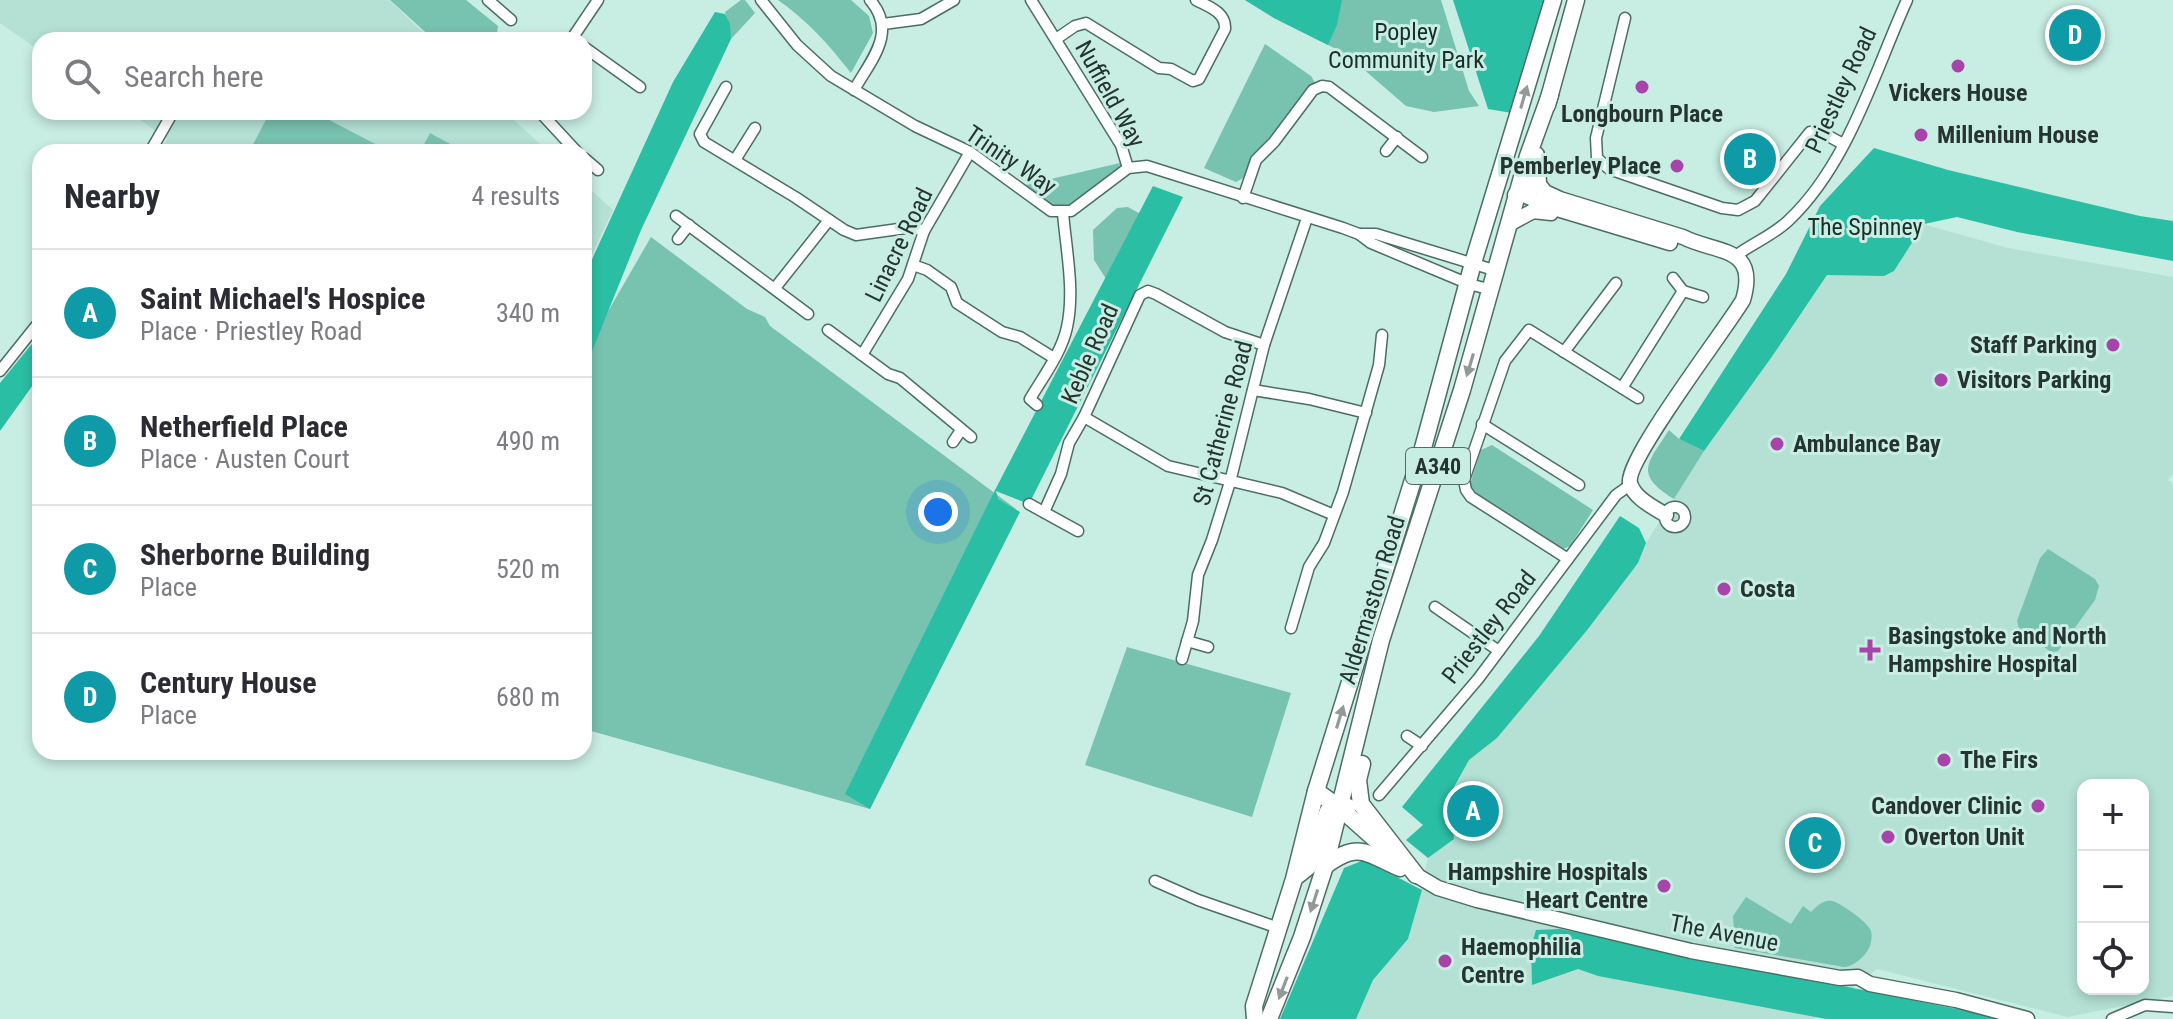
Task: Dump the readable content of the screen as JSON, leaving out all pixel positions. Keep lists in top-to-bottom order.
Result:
{
  "streets": {
    "main road": ["A340", "Aldermaston Road"],
    "street": [
      "Priestley Road",
      "Nuffield Way",
      "Trinity Way",
      "Linacre Road",
      "Keble Road",
      "St Catherine Road",
      "The Avenue"
    ]
  },
  "crossings": [
    ["Nuffield Way", "Trinity Way"],
    ["Trinity Way", "Linacre Road"],
    ["Keble Road", "St Catherine Road"],
    ["A340", "Aldermaston Road"]
  ],
  "parks": ["Popley Community Park", "The Spinney"],
  "places": {
    "other": [
      "Vickers House",
      "Longbourn Place",
      "Millenium House",
      "Pemberley Place",
      "Staff Parking",
      "Visitors Parking",
      "Ambulance Bay",
      "Costa",
      "The Firs",
      "Candover Clinic",
      "Overton Unit",
      "Hampshire Hospitals Heart Centre",
      "Haemophilia Centre"
    ],
    "health": ["Basingstoke and North Hampshire Hospital"]
  },
  "page": {
    "pins": [
      "D",
      "B",
      "A",
      "C"
    ],
    "search": "Search here",
    "heading": ["Nearby", "4 results"],
    "list": [
      {
        "mark": "A",
        "name": "Saint Michael's Hospice",
        "note": "Place · Priestley Road",
        "value": "340 m"
      },
      {
        "mark": "B",
        "name": "Netherfield Place",
        "note": "Place · Austen Court",
        "value": "490 m"
      },
      {
        "mark": "C",
        "name": "Sherborne Building",
        "note": "Place",
        "value": "520 m"
      },
      {
        "mark": "D",
        "name": "Century House",
        "note": "Place",
        "value": "680 m"
      }
    ],
    "map_buttons": ["+", "−"]
  }
}
